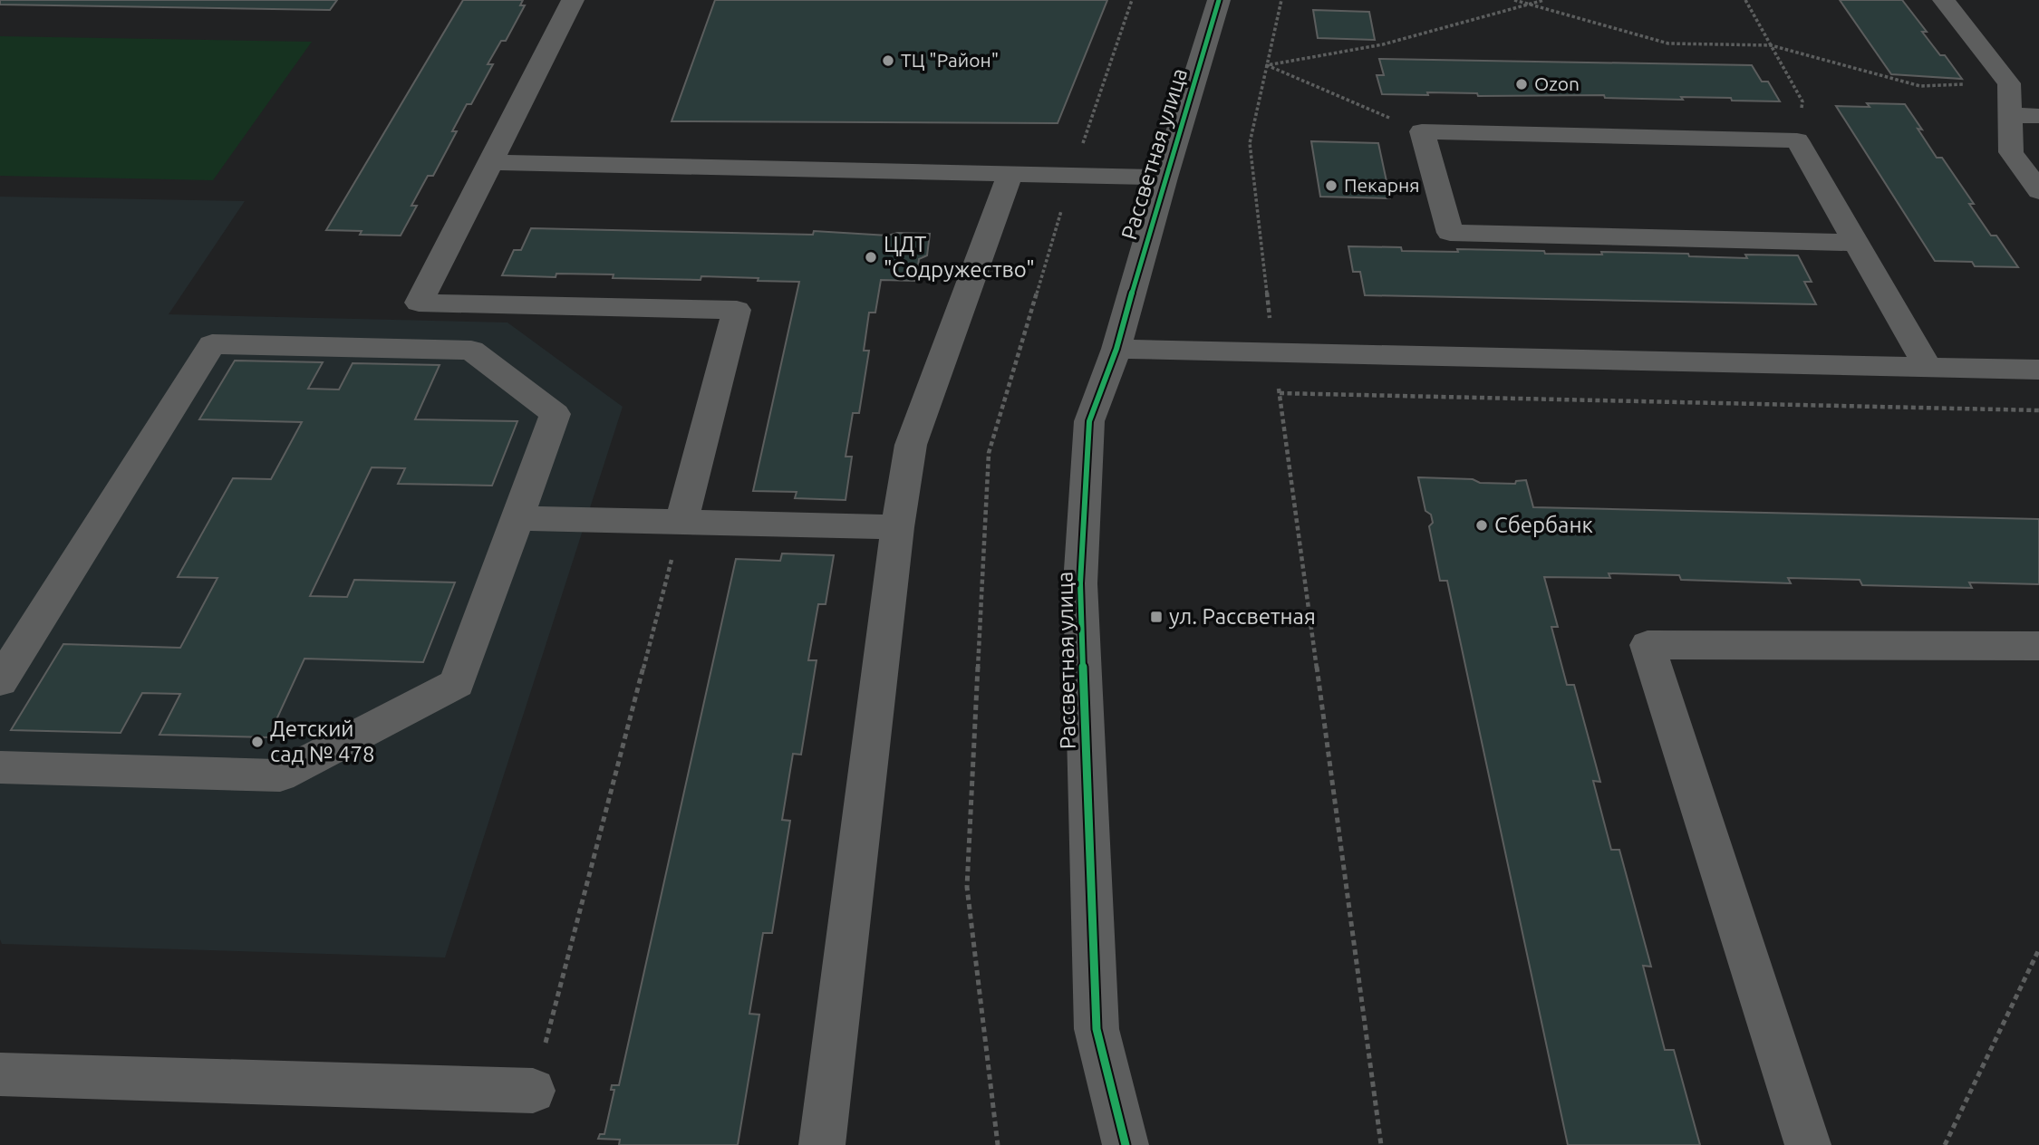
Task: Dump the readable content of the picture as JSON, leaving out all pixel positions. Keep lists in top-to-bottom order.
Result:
{
  "streets": {
    "street": ["Рассветная улица"]
  },
  "places": {
    "other": [
      "ТЦ \"Район\"",
      "Ozon",
      "Пекарня",
      "ЦДТ \"Содружество\"",
      "Сбербанк",
      "Детский сад № 478"
    ],
    "transit": ["ул. Рассветная"]
  }
}
